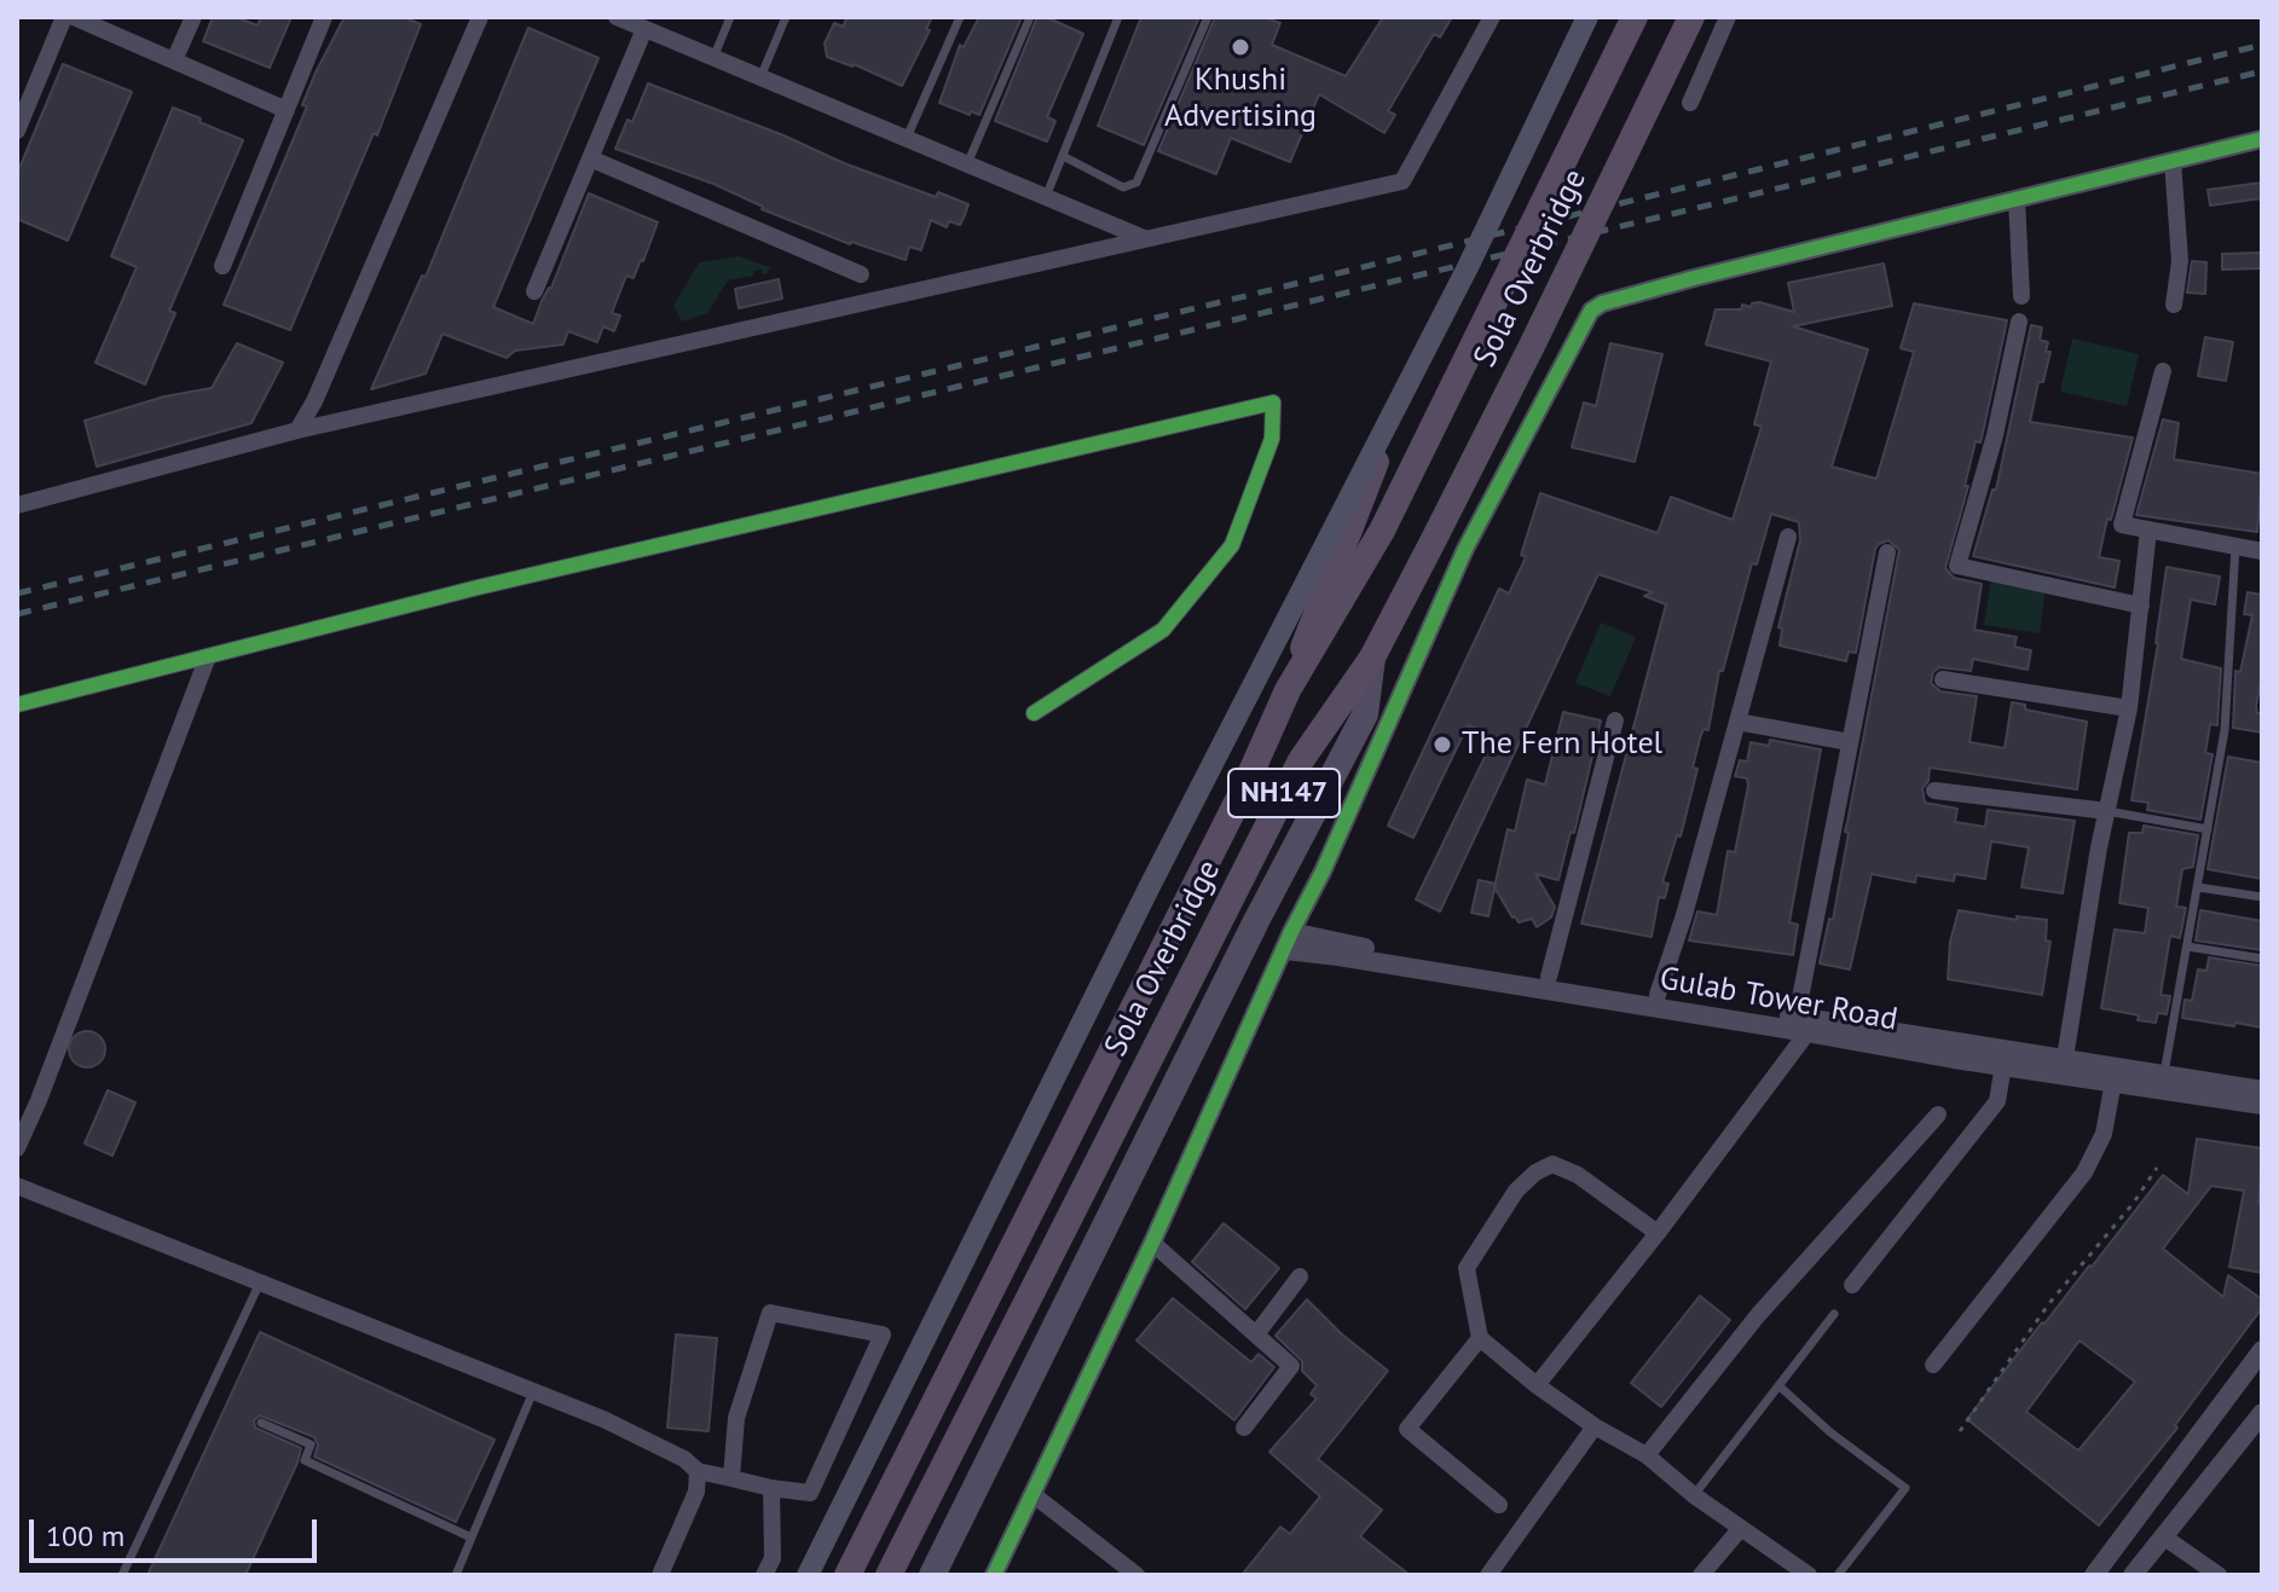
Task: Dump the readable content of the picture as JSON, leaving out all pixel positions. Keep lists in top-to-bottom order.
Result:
{
  "streets": {
    "highway": ["Sola Overbridge", "NH147"],
    "street": ["Gulab Tower Road"]
  },
  "places": ["Khushi Advertising", "The Fern Hotel"],
  "scale_bar": "100 m"
}
